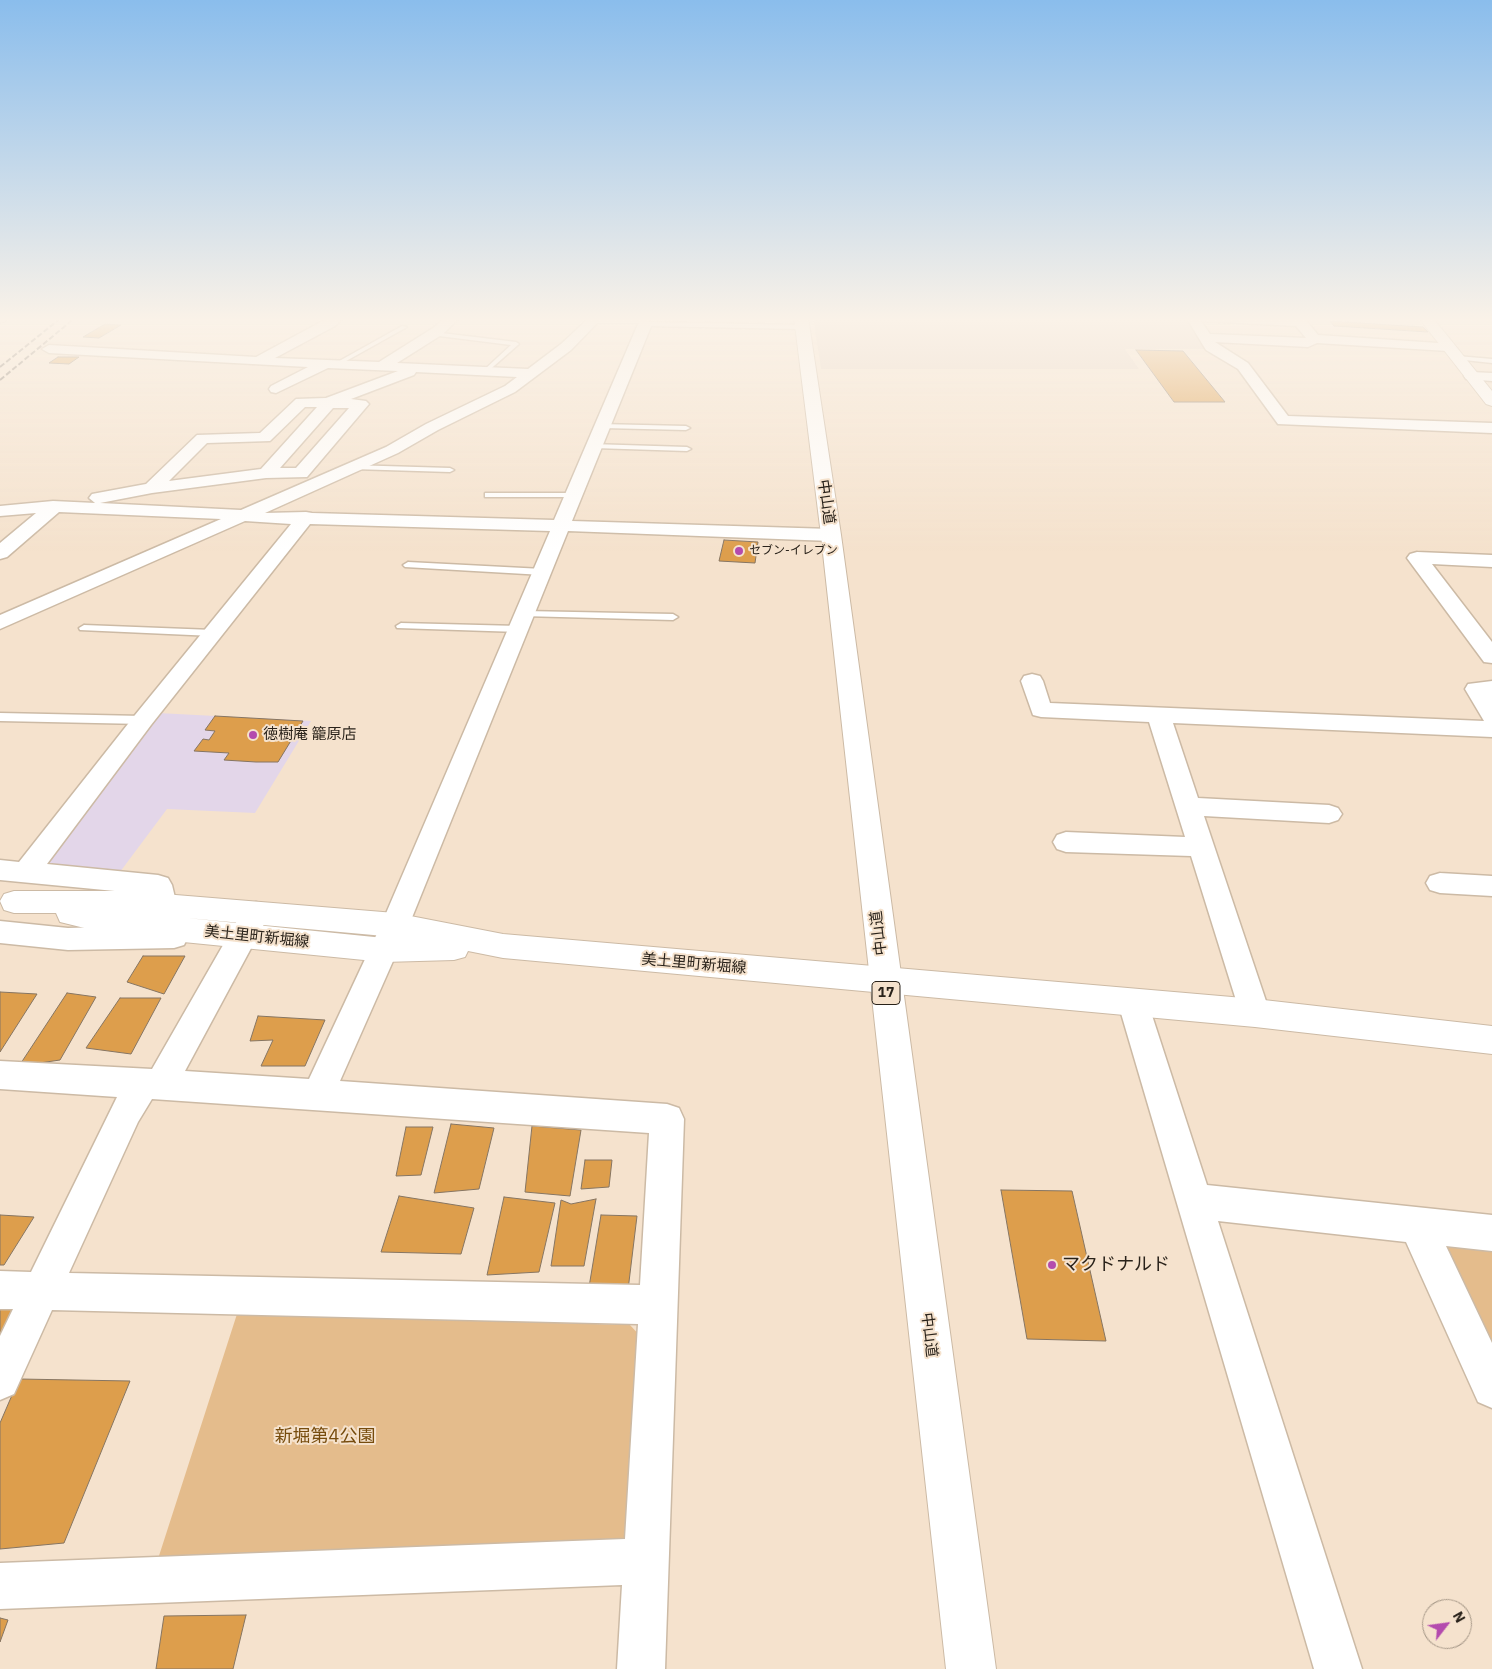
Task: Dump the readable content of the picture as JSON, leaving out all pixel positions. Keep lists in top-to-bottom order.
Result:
{
  "streets": {
    "main road": ["中山道", "美土里町新堀線", "17"]
  },
  "crossings": [
    ["中山道", "美土里町新堀線"]
  ],
  "parks": ["新堀第4公園"],
  "places": ["セブン-イレブン", "徳樹庵 籠原店", "マクドナルド"],
  "north": "top right"
}
